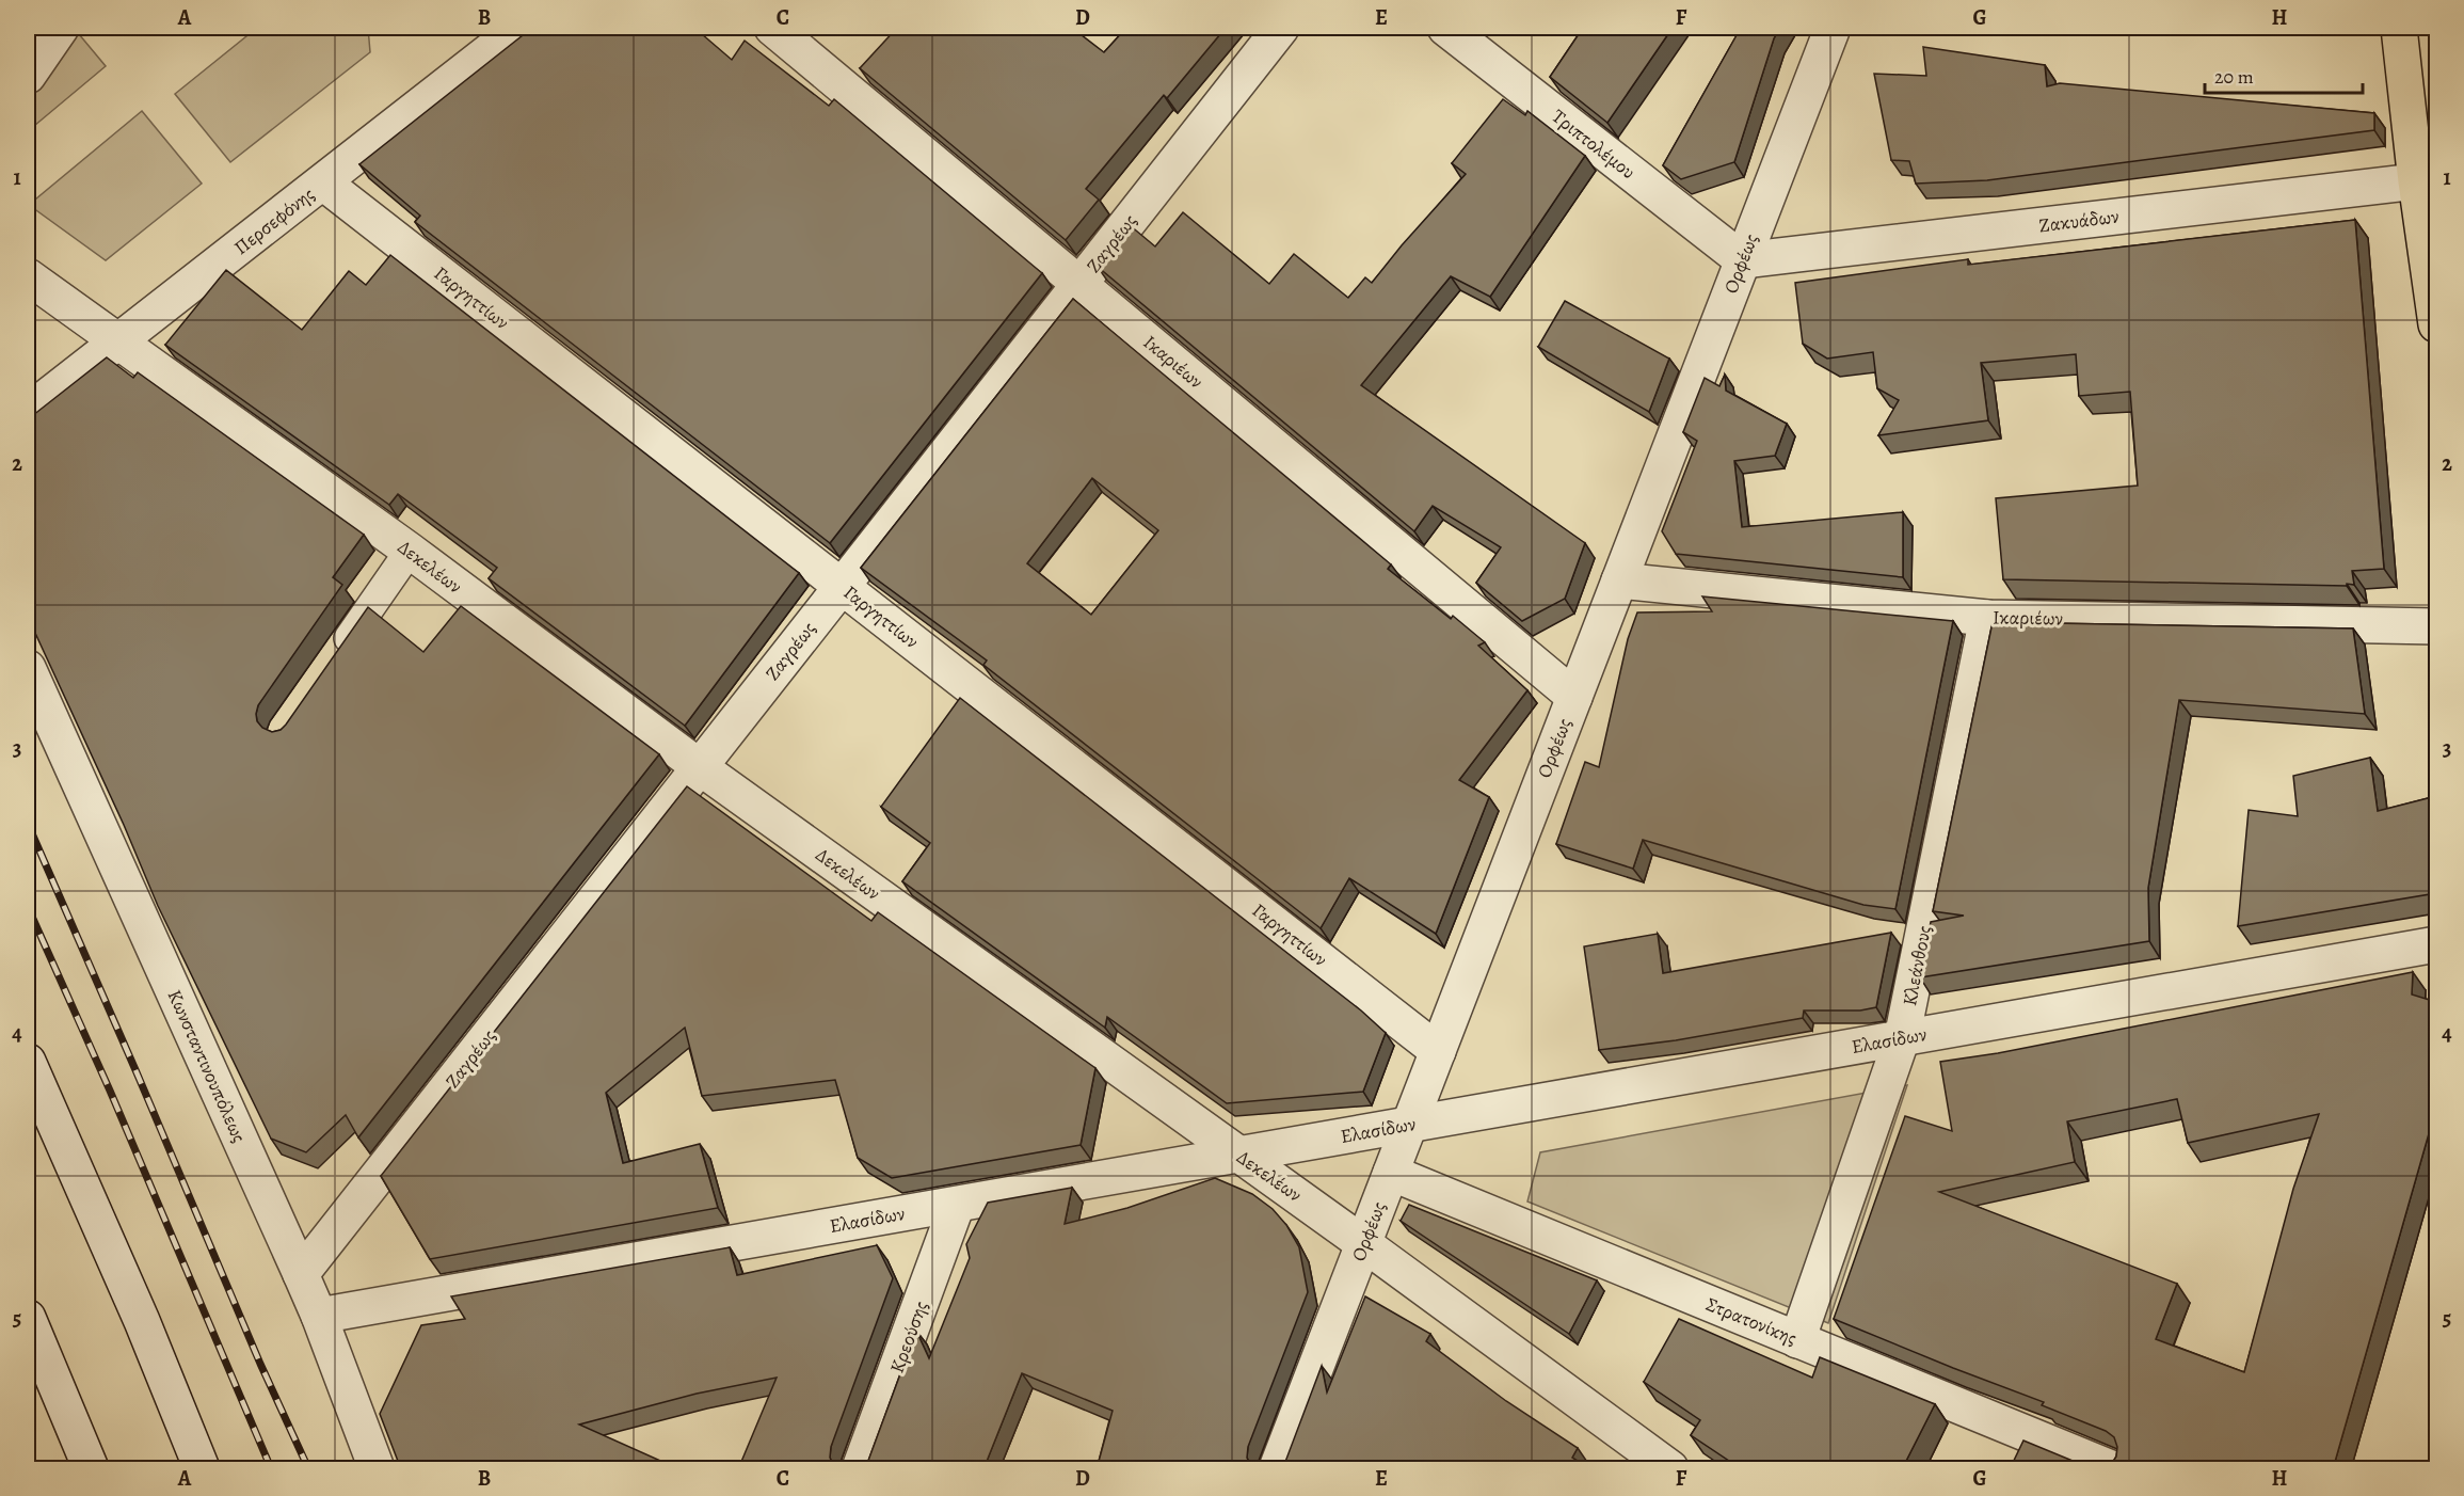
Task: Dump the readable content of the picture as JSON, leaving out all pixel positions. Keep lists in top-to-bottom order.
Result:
{
  "streets": {
    "street": [
      "Τριπτολέμου",
      "Περσεφόνης",
      "Ζακυάδων",
      "Ζαγρέως",
      "Ορφέως",
      "Γαργηττίων",
      "Ικαριέων",
      "Δεκελέων",
      "Κλεάνθους",
      "Ελασίδων",
      "Κωνσταντινουπόλεως",
      "Στρατονίκης",
      "Κρεούσης"
    ]
  },
  "crossings": [
    ["Τριπτολέμου", "Ζακυάδων"],
    ["Τριπτολέμου", "Ορφέως"],
    ["Περσεφόνης", "Γαργηττίων"],
    ["Περσεφόνης", "Δεκελέων"],
    ["Ζακυάδων", "Ορφέως"],
    ["Ζαγρέως", "Γαργηττίων"],
    ["Ζαγρέως", "Ικαριέων"],
    ["Ζαγρέως", "Δεκελέων"],
    ["Ζαγρέως", "Κωνσταντινουπόλεως"],
    ["Ορφέως", "Γαργηττίων"],
    ["Ορφέως", "Ικαριέων"],
    ["Ορφέως", "Δεκελέων"],
    ["Ορφέως", "Ελασίδων"],
    ["Ορφέως", "Στρατονίκης"],
    ["Ικαριέων", "Κλεάνθους"],
    ["Δεκελέων", "Ελασίδων"],
    ["Κλεάνθους", "Ελασίδων"],
    ["Κλεάνθους", "Στρατονίκης"],
    ["Ελασίδων", "Κωνσταντινουπόλεως"],
    ["Ελασίδων", "Κρεούσης"]
  ],
  "scale_bar": "20 m",
  "grid": {
    "columns": [
      "A",
      "B",
      "C",
      "D",
      "E",
      "F",
      "G",
      "H"
    ],
    "rows": [
      "1",
      "2",
      "3",
      "4",
      "5"
    ]
  }
}
